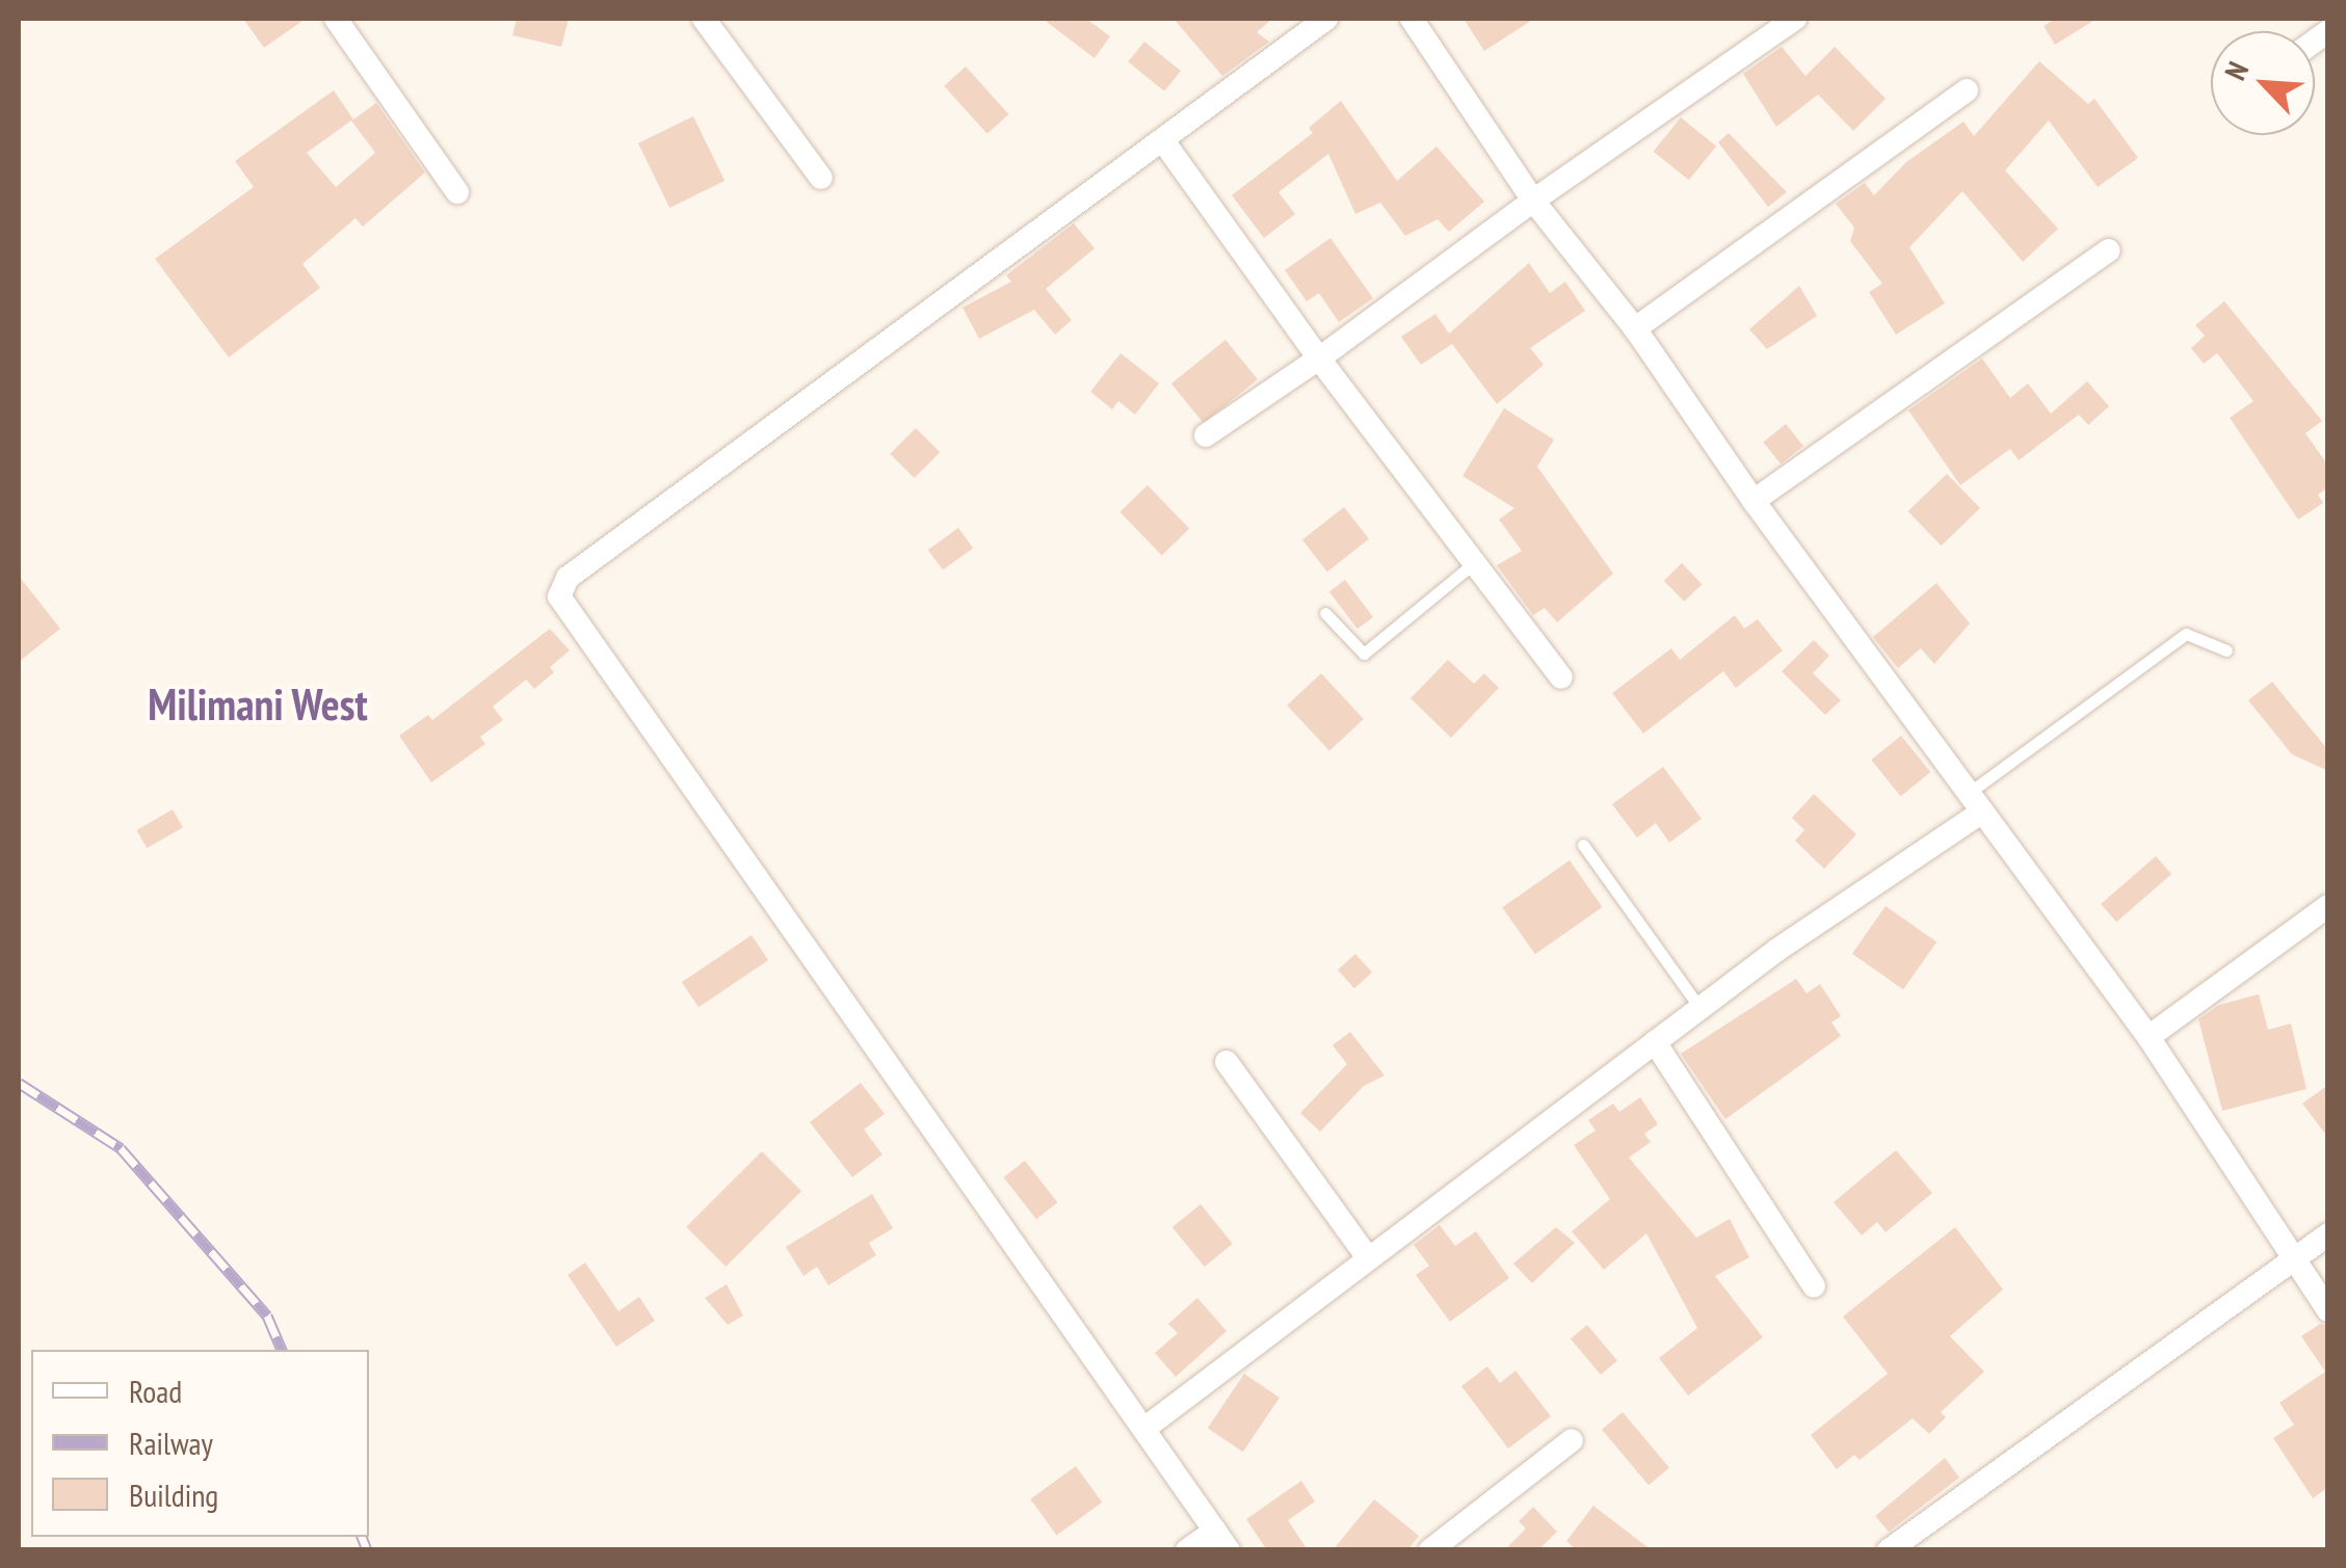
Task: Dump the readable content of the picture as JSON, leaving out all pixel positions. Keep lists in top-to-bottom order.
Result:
{
  "districts": ["Milimani West"],
  "legend": ["Road", "Railway", "Building"],
  "north": "top left"
}
